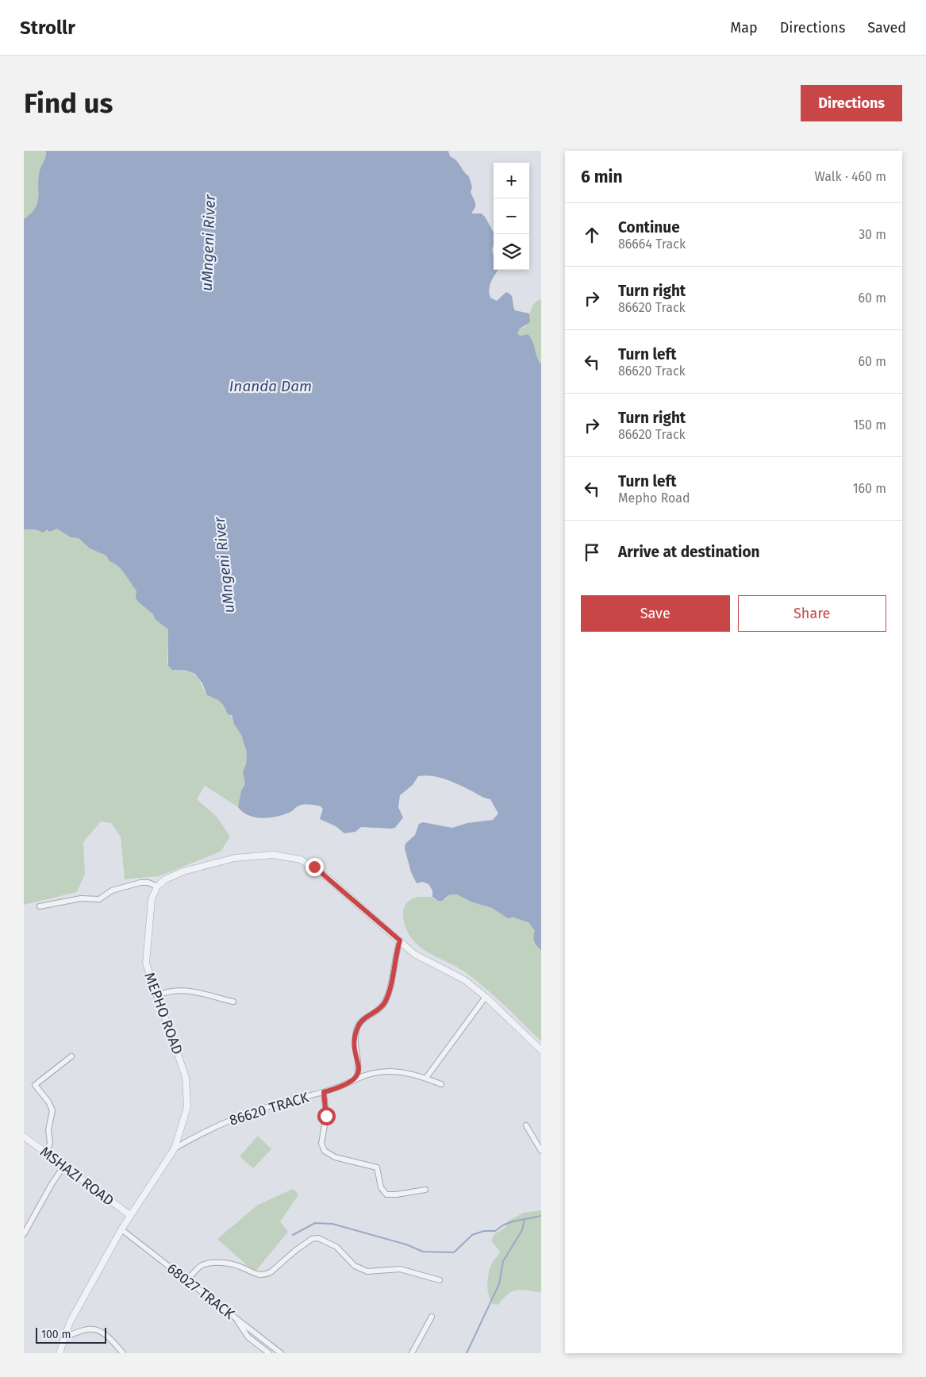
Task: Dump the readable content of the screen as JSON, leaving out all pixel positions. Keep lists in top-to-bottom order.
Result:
{
  "streets": {
    "street": [
      "MEPHO ROAD",
      "86620 TRACK",
      "MSHAZI ROAD",
      "68027 TRACK"
    ]
  },
  "crossings": [
    ["MEPHO ROAD", "86620 TRACK"],
    ["MEPHO ROAD", "MSHAZI ROAD"],
    ["MEPHO ROAD", "68027 TRACK"]
  ],
  "water": ["uMngeni River", "Inanda Dam"],
  "scale_bar": "100 m",
  "page": {
    "header": "Strollr",
    "nav": ["Map", "Directions", "Saved"],
    "buttons": [
      "Directions",
      ["Save", "Share"]
    ],
    "title": "Find us",
    "heading": ["6 min", "Walk · 460 m"],
    "map_buttons": ["+", "−"],
    "list": [
      ["Continue", "86664 Track", "30 m"],
      ["Turn right", "86620 Track", "60 m"],
      ["Turn left", "86620 Track", "60 m"],
      ["Turn right", "86620 Track", "150 m"],
      ["Turn left", "Mepho Road", "160 m"],
      "Arrive at destination"
    ],
    "scale": "100 m"
  }
}
